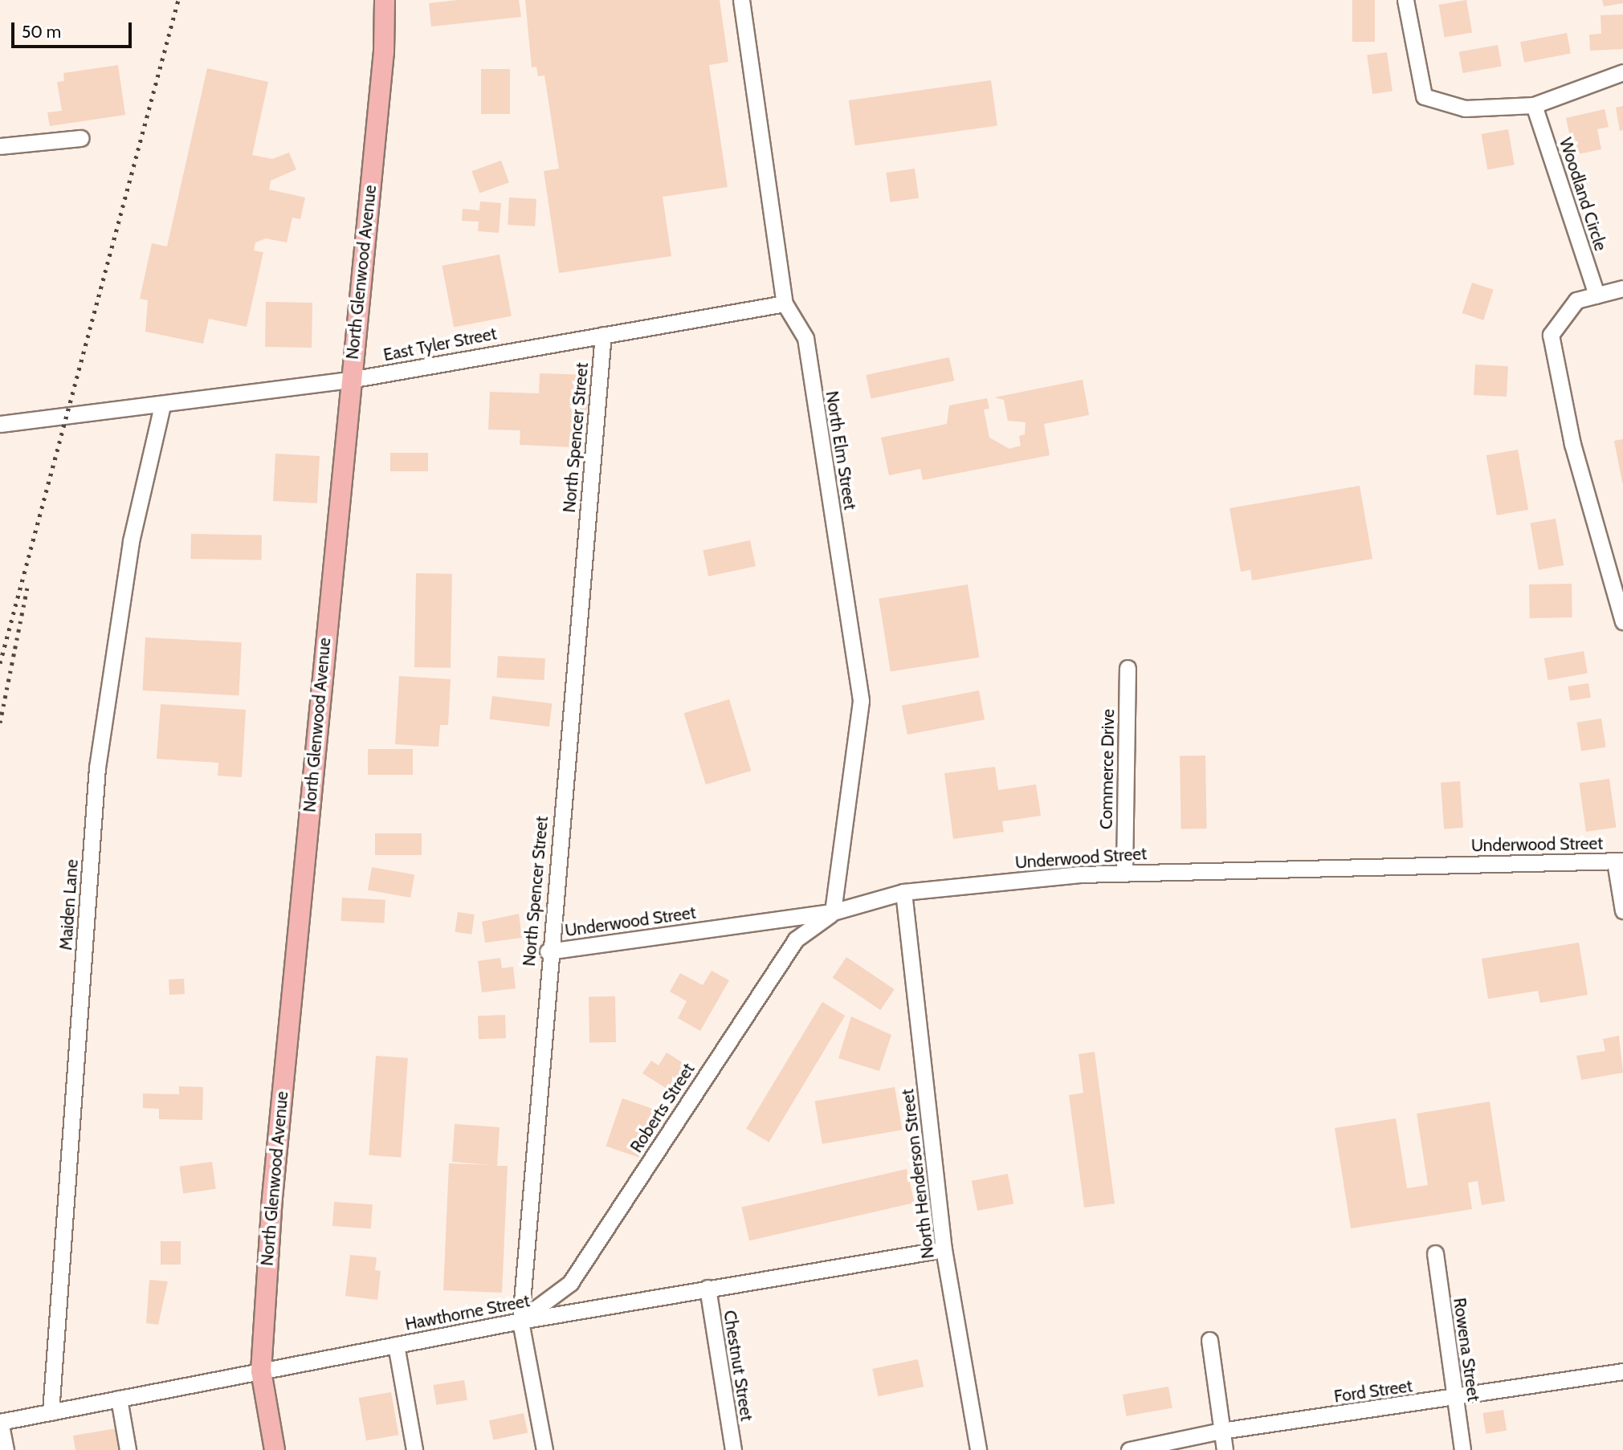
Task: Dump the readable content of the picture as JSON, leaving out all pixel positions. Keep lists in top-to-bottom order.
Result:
{
  "streets": {
    "main road": ["North Glenwood Avenue"],
    "street": [
      "Woodland Circle",
      "East Tyler Street",
      "North Spencer Street",
      "North Elm Street",
      "Commerce Drive",
      "Underwood Street",
      "Maiden Lane",
      "Roberts Street",
      "North Henderson Street",
      "Hawthorne Street",
      "Rowena Street",
      "Chestnut Street",
      "Ford Street"
    ]
  },
  "crossings": [
    ["North Glenwood Avenue", "East Tyler Street"],
    ["North Glenwood Avenue", "Hawthorne Street"],
    ["East Tyler Street", "North Spencer Street"],
    ["East Tyler Street", "North Elm Street"],
    ["East Tyler Street", "Maiden Lane"],
    ["North Spencer Street", "Underwood Street"],
    ["North Spencer Street", "Roberts Street"],
    ["North Spencer Street", "Hawthorne Street"],
    ["North Elm Street", "Underwood Street"],
    ["North Elm Street", "Roberts Street"],
    ["Commerce Drive", "Underwood Street"],
    ["Underwood Street", "Roberts Street"],
    ["Underwood Street", "North Henderson Street"],
    ["Maiden Lane", "Hawthorne Street"],
    ["Roberts Street", "Hawthorne Street"],
    ["North Henderson Street", "Hawthorne Street"],
    ["Hawthorne Street", "Chestnut Street"],
    ["Rowena Street", "Ford Street"]
  ],
  "scale_bar": "50 m"
}
